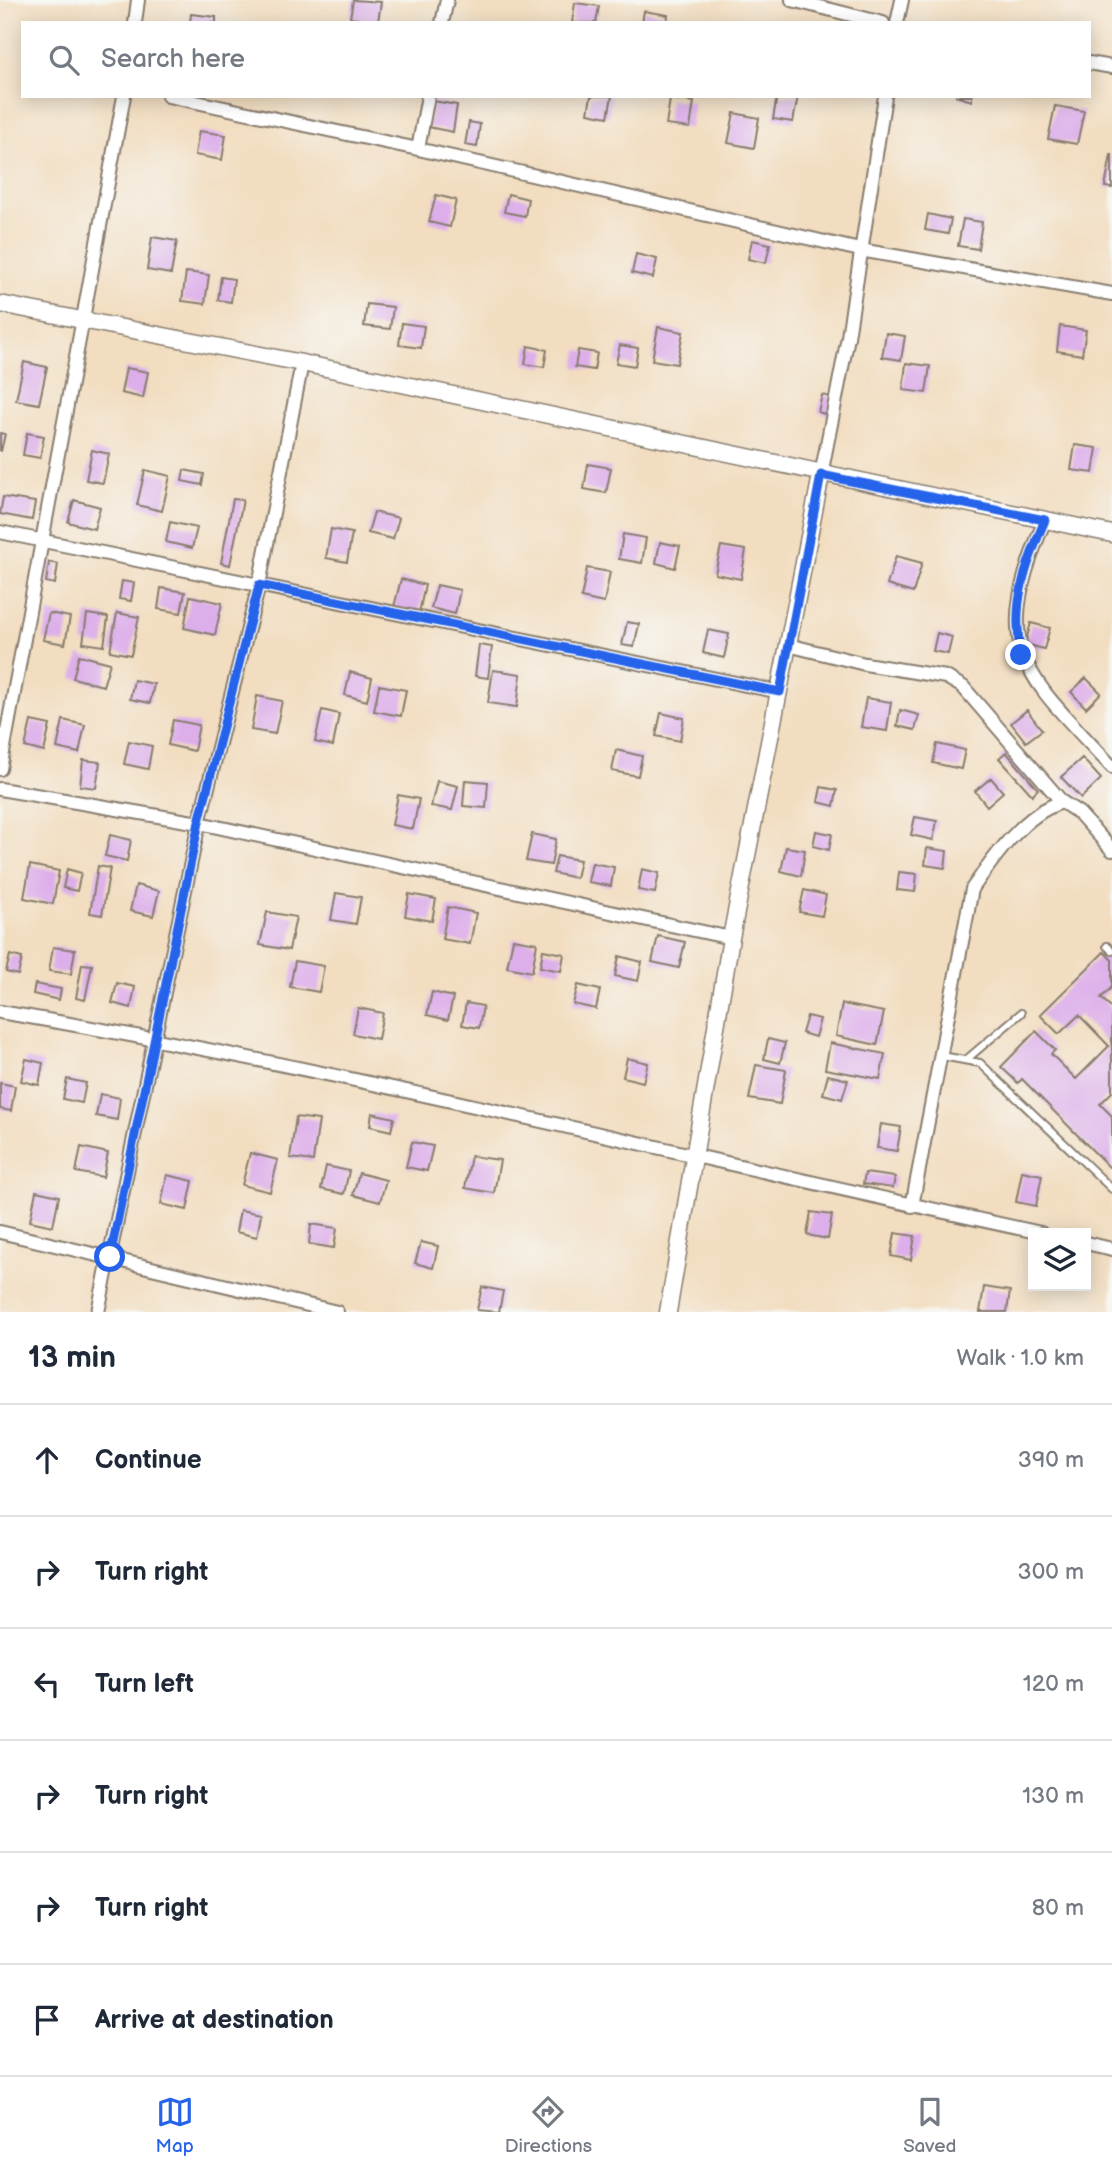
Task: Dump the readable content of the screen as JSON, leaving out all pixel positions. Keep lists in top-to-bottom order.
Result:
{
  "page": {
    "search": "Search here",
    "heading": ["13 min", "Walk · 1.0 km"],
    "list": [
      ["Continue", "390 m"],
      ["Turn right", "300 m"],
      ["Turn left", "120 m"],
      ["Turn right", "130 m"],
      ["Turn right", "80 m"],
      "Arrive at destination"
    ],
    "nav": ["Map", "Directions", "Saved"]
  }
}
